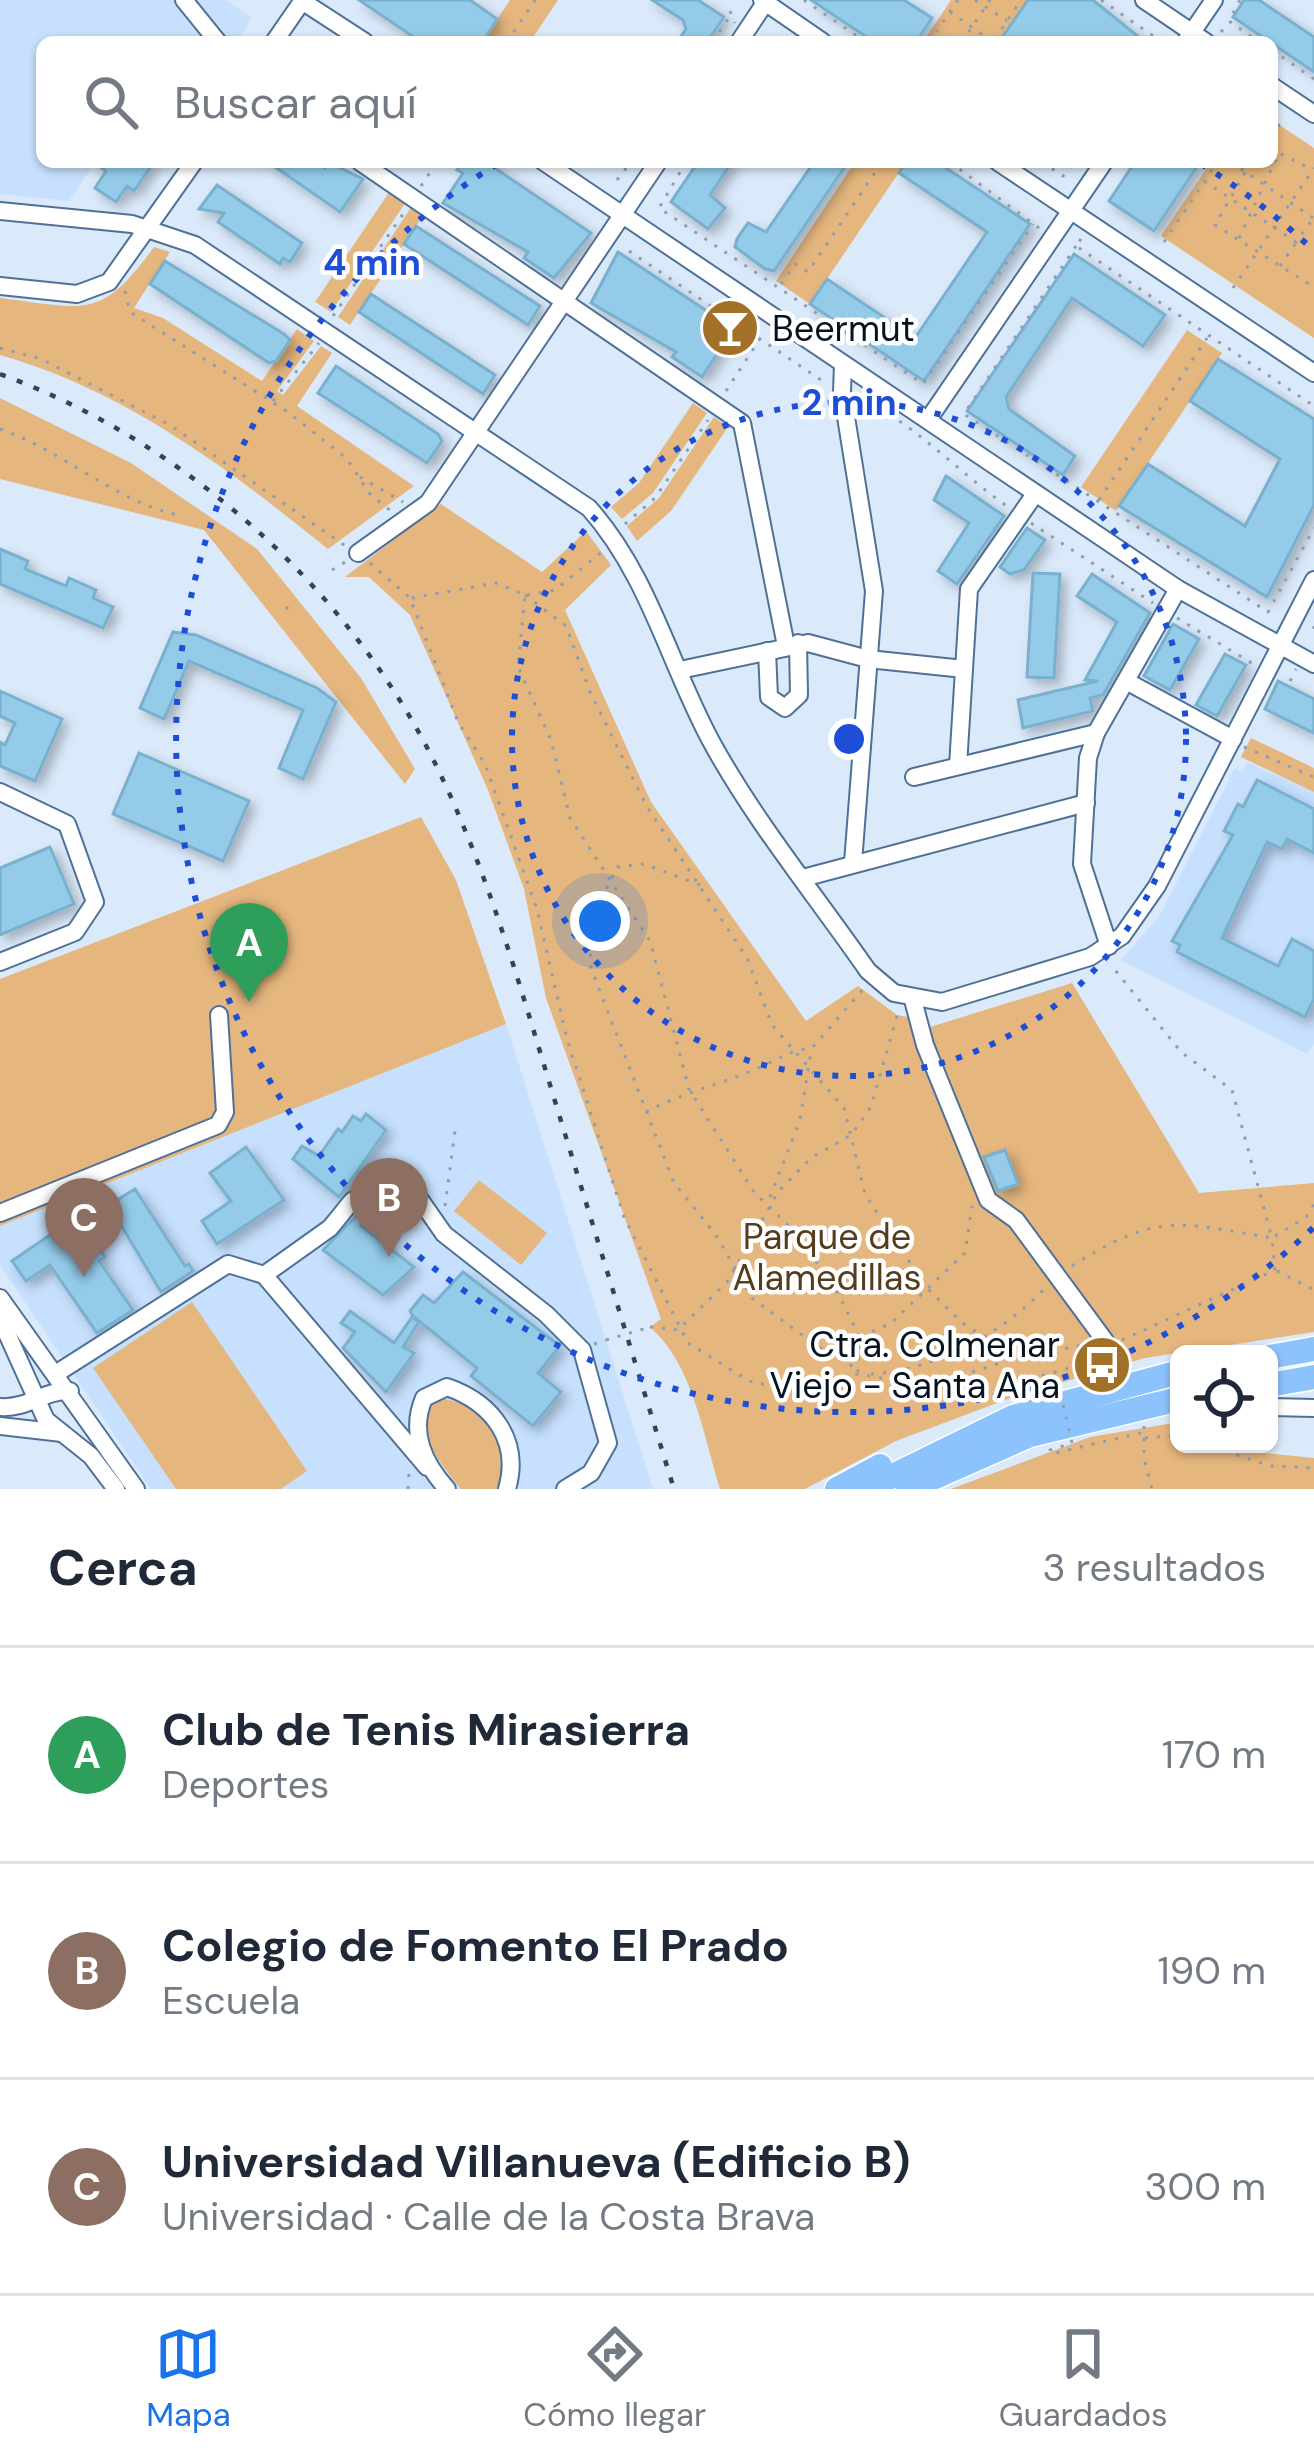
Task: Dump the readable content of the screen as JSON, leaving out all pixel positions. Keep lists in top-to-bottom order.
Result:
{
  "parks": ["Parque de Alamedillas"],
  "places": {
    "bar": ["Beermut"],
    "bus stop": ["Ctra. Colmenar Viejo - Santa Ana"]
  },
  "page": {
    "search": "Buscar aquí",
    "pins": ["A", "B", "C"],
    "heading": ["Cerca", "3 resultados"],
    "list": [
      {
        "mark": "A",
        "name": "Club de Tenis Mirasierra",
        "note": "Deportes",
        "value": "170 m"
      },
      {
        "mark": "B",
        "name": "Colegio de Fomento El Prado",
        "note": "Escuela",
        "value": "190 m"
      },
      {
        "mark": "C",
        "name": "Universidad Villanueva (Edificio B)",
        "note": "Universidad · Calle de la Costa Brava",
        "value": "300 m"
      }
    ],
    "nav": ["Mapa", "Cómo llegar", "Guardados"]
  },
  "rings": ["4 min", "2 min"]
}
